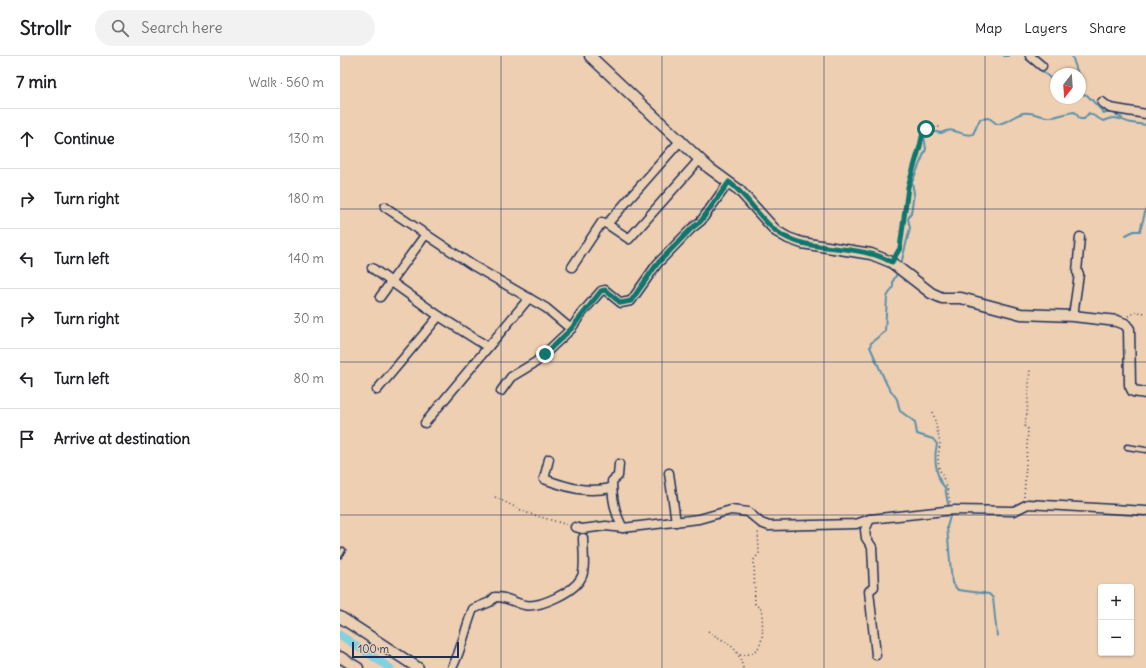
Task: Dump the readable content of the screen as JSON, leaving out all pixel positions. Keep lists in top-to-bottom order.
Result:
{
  "scale_bar": "100 m",
  "north": "bottom",
  "page": {
    "header": "Strollr",
    "search": "Search here",
    "nav": ["Map", "Layers", "Share"],
    "heading": ["7 min", "Walk · 560 m"],
    "list": [
      ["Continue", "130 m"],
      ["Turn right", "180 m"],
      ["Turn left", "140 m"],
      ["Turn right", "30 m"],
      ["Turn left", "80 m"],
      "Arrive at destination"
    ],
    "map_buttons": ["+", "−"],
    "scale": "100 m"
  }
}
